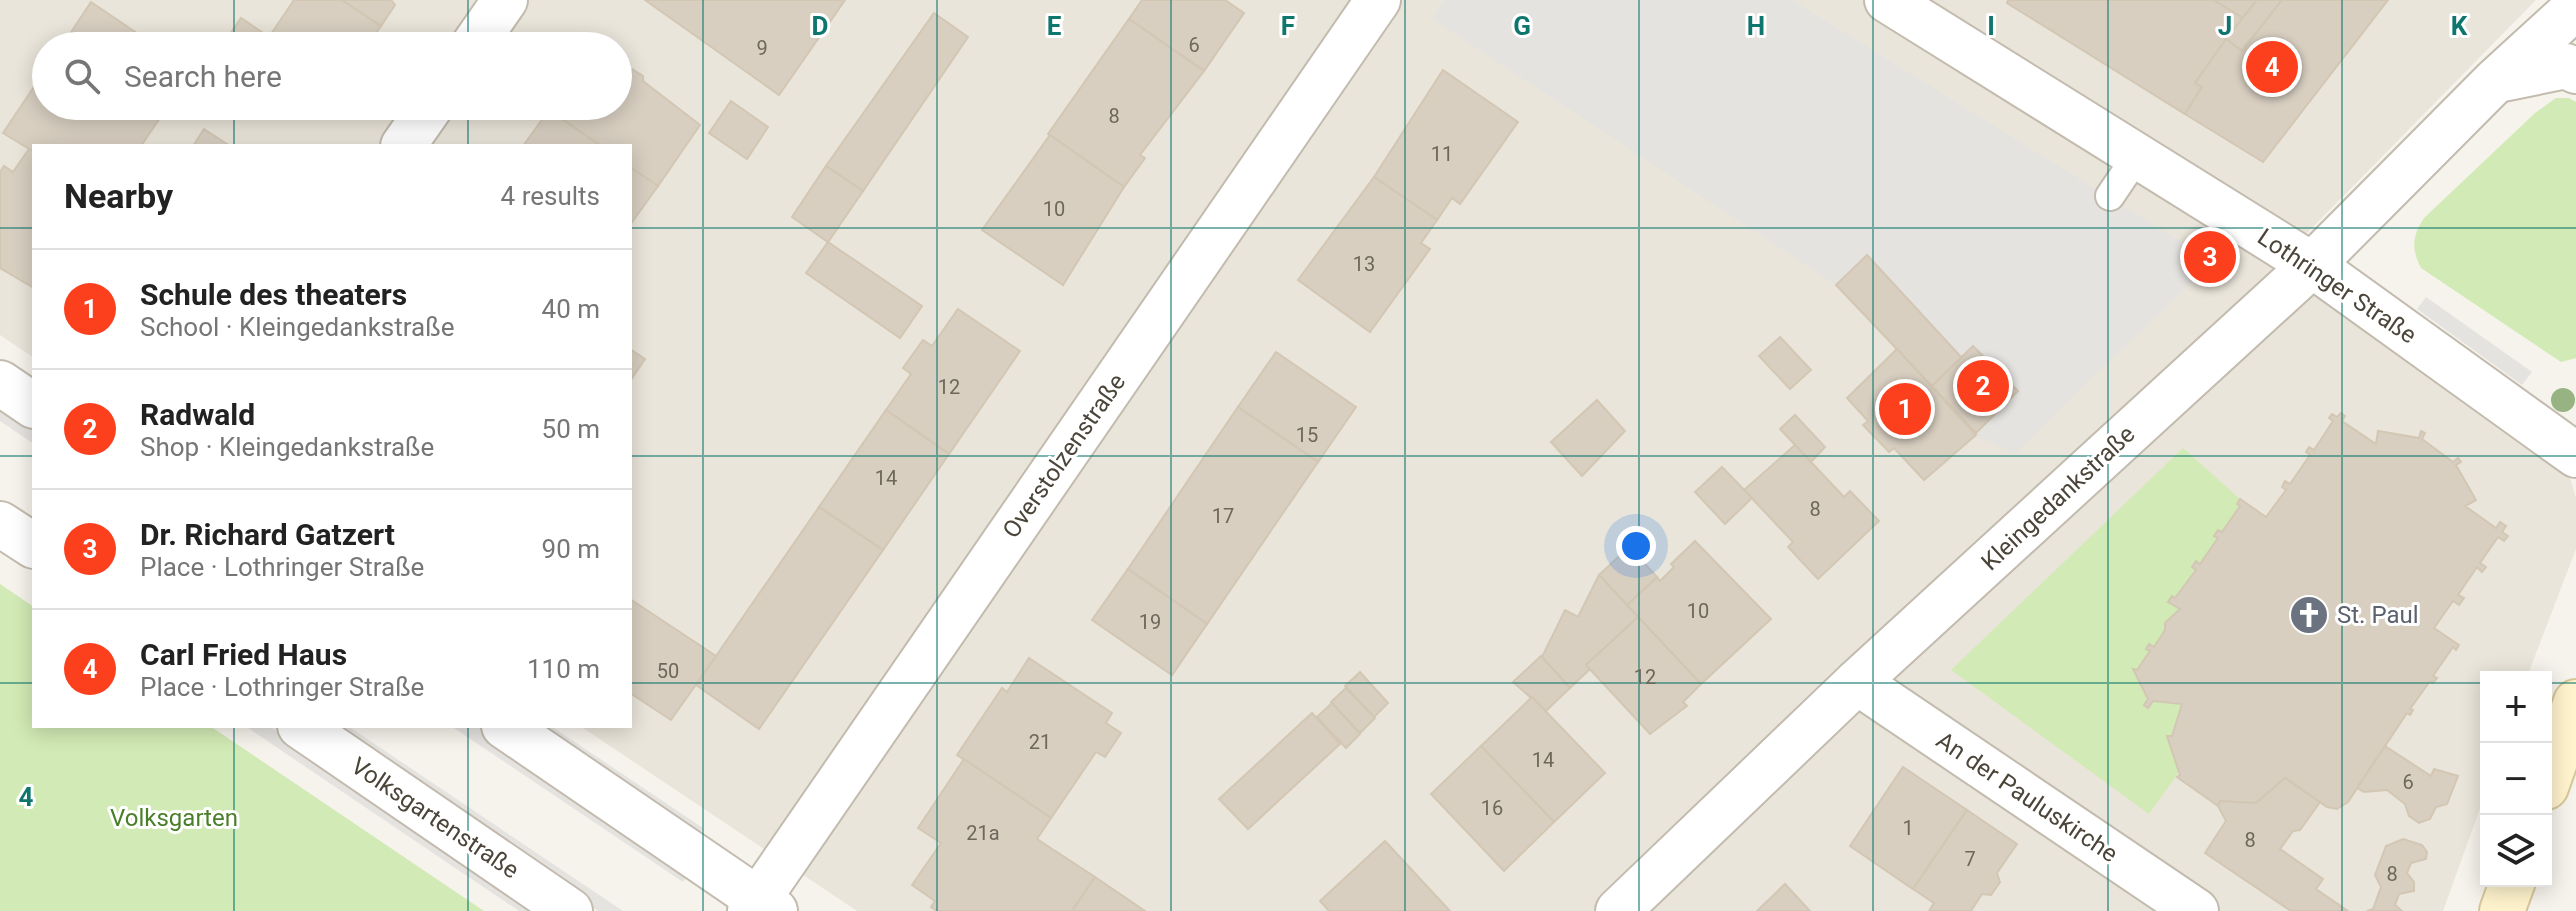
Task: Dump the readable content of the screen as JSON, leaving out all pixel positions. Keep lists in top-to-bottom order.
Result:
{
  "streets": {
    "street": [
      "Lothringer Straße",
      "Overstolzenstraße",
      "Kleingedankstraße",
      "An der Pauluskirche",
      "Volksgartenstraße"
    ]
  },
  "crossings": [
    ["Lothringer Straße", "Kleingedankstraße"],
    ["Kleingedankstraße", "An der Pauluskirche"]
  ],
  "parks": ["Volksgarten"],
  "places": {
    "church": ["St. Paul"]
  },
  "house_numbers": [
    "6",
    "9",
    "8",
    "11",
    "10",
    "13",
    "12",
    "15",
    "14",
    "8",
    "17",
    "10",
    "19",
    "50",
    "12",
    "21",
    "14",
    "6",
    "16",
    "1",
    "21a",
    "8",
    "7",
    "8"
  ],
  "page": {
    "search": "Search here",
    "pins": [
      "4",
      "3",
      "2",
      "1"
    ],
    "heading": ["Nearby", "4 results"],
    "list": [
      {
        "mark": "1",
        "name": "Schule des theaters",
        "note": "School · Kleingedankstraße",
        "value": "40 m"
      },
      {
        "mark": "2",
        "name": "Radwald",
        "note": "Shop · Kleingedankstraße",
        "value": "50 m"
      },
      {
        "mark": "3",
        "name": "Dr. Richard Gatzert",
        "note": "Place · Lothringer Straße",
        "value": "90 m"
      },
      {
        "mark": "4",
        "name": "Carl Fried Haus",
        "note": "Place · Lothringer Straße",
        "value": "110 m"
      }
    ],
    "map_buttons": ["+", "−"]
  },
  "grid": {
    "columns": [
      "D",
      "E",
      "F",
      "G",
      "H",
      "I",
      "J",
      "K"
    ],
    "rows": ["4"]
  }
}
